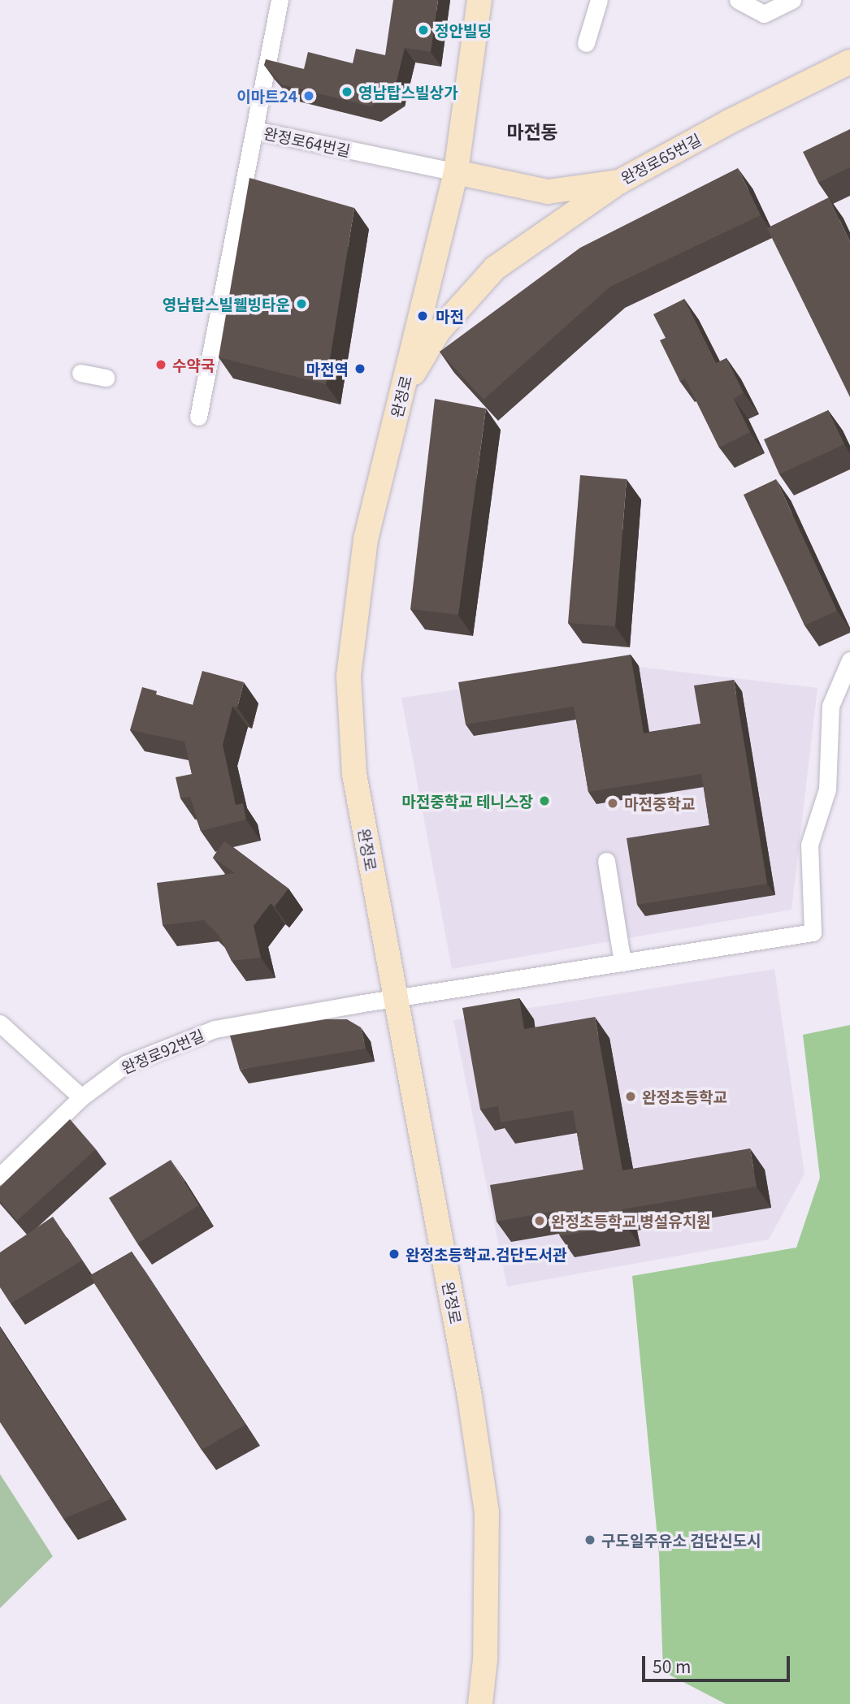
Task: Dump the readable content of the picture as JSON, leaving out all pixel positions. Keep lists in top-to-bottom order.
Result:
{
  "streets": {
    "main road": ["완정로65번길", "완정로"],
    "street": ["완정로64번길", "완정로92번길"]
  },
  "crossings": [
    ["완정로64번길", "완정로65번길"],
    ["완정로64번길", "완정로"],
    ["완정로65번길", "완정로"],
    ["완정로", "완정로92번길"]
  ],
  "districts": ["마전동"],
  "places": [
    "정안빌딩",
    "영남탑스빌상가",
    "이마트24",
    "영남탑스빌웰빙타운",
    "마전",
    "수약국",
    "마전역",
    "마전중학교 테니스장",
    "마전중학교",
    "완정초등학교",
    "완정초등학교 병설유치원",
    "완정초등학교.검단도서관",
    "구도일주유소 검단신도시"
  ],
  "scale_bar": "50 m"
}
